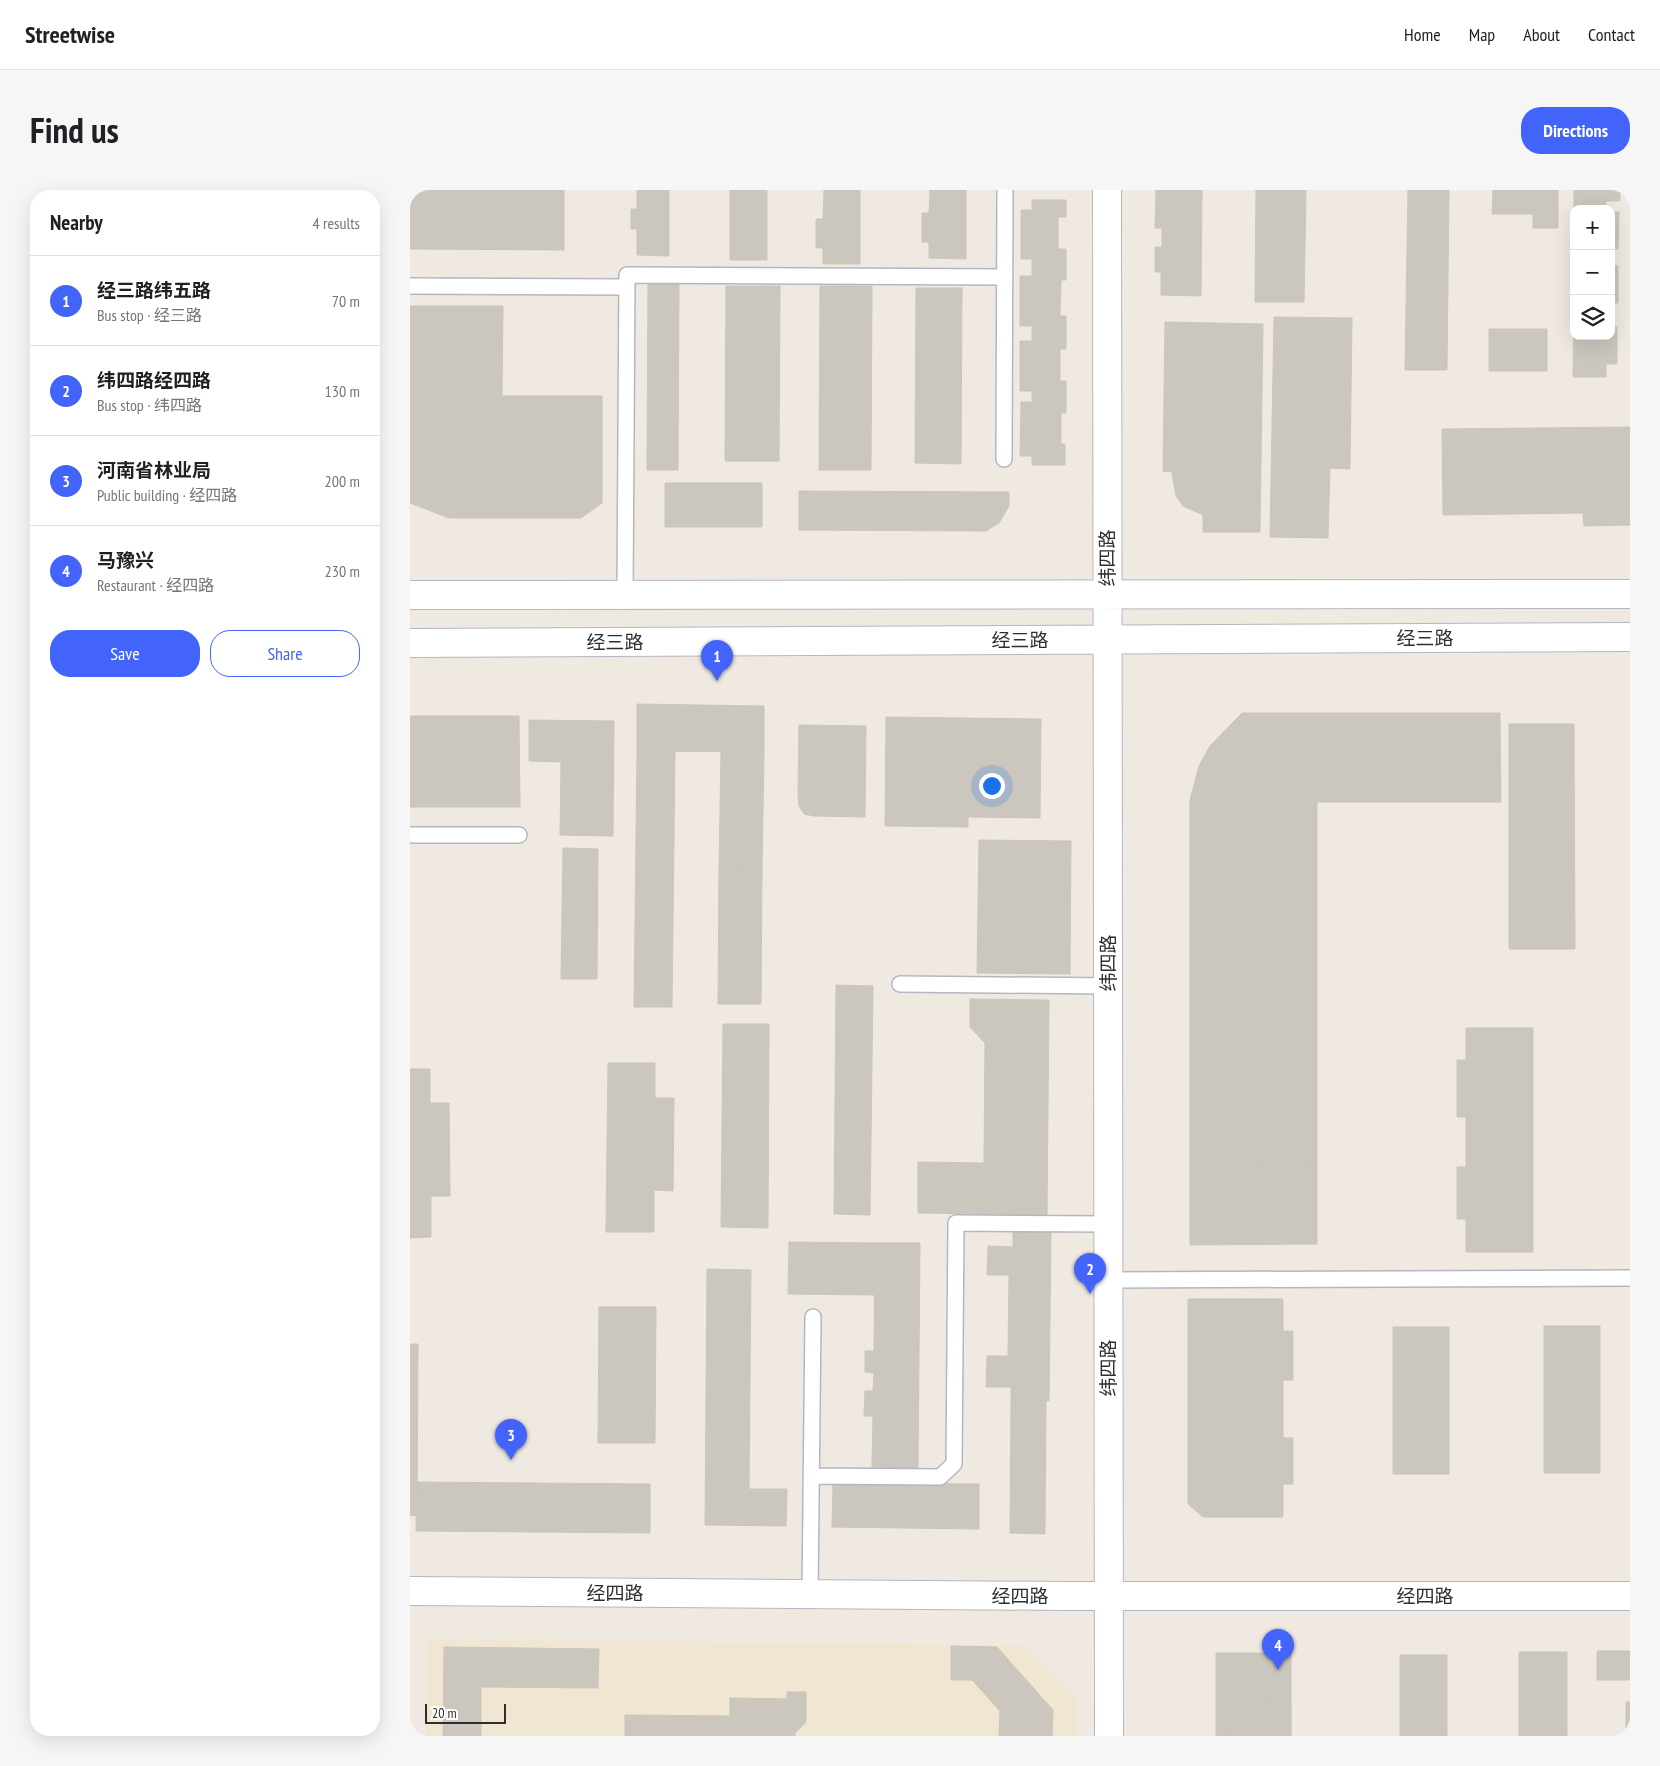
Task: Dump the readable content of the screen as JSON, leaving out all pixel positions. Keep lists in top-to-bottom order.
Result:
{
  "streets": {
    "street": ["纬四路", "经三路", "经四路"]
  },
  "crossings": [
    ["纬四路", "经三路"],
    ["纬四路", "经四路"]
  ],
  "scale_bar": "20 m",
  "page": {
    "header": "Streetwise",
    "nav": [
      "Home",
      "Map",
      "About",
      "Contact"
    ],
    "title": "Find us",
    "buttons": [
      "Directions",
      ["Save", "Share"]
    ],
    "heading": ["Nearby", "4 results"],
    "map_buttons": ["+", "−"],
    "list": [
      {
        "mark": "1",
        "name": "经三路纬五路",
        "note": "Bus stop · 经三路",
        "value": "70 m"
      },
      {
        "mark": "2",
        "name": "纬四路经四路",
        "note": "Bus stop · 纬四路",
        "value": "130 m"
      },
      {
        "mark": "3",
        "name": "河南省林业局",
        "note": "Public building · 经四路",
        "value": "200 m"
      },
      {
        "mark": "4",
        "name": "马豫兴",
        "note": "Restaurant · 经四路",
        "value": "230 m"
      }
    ],
    "pins": [
      "1",
      "2",
      "3",
      "4"
    ],
    "scale": "20 m"
  }
}
